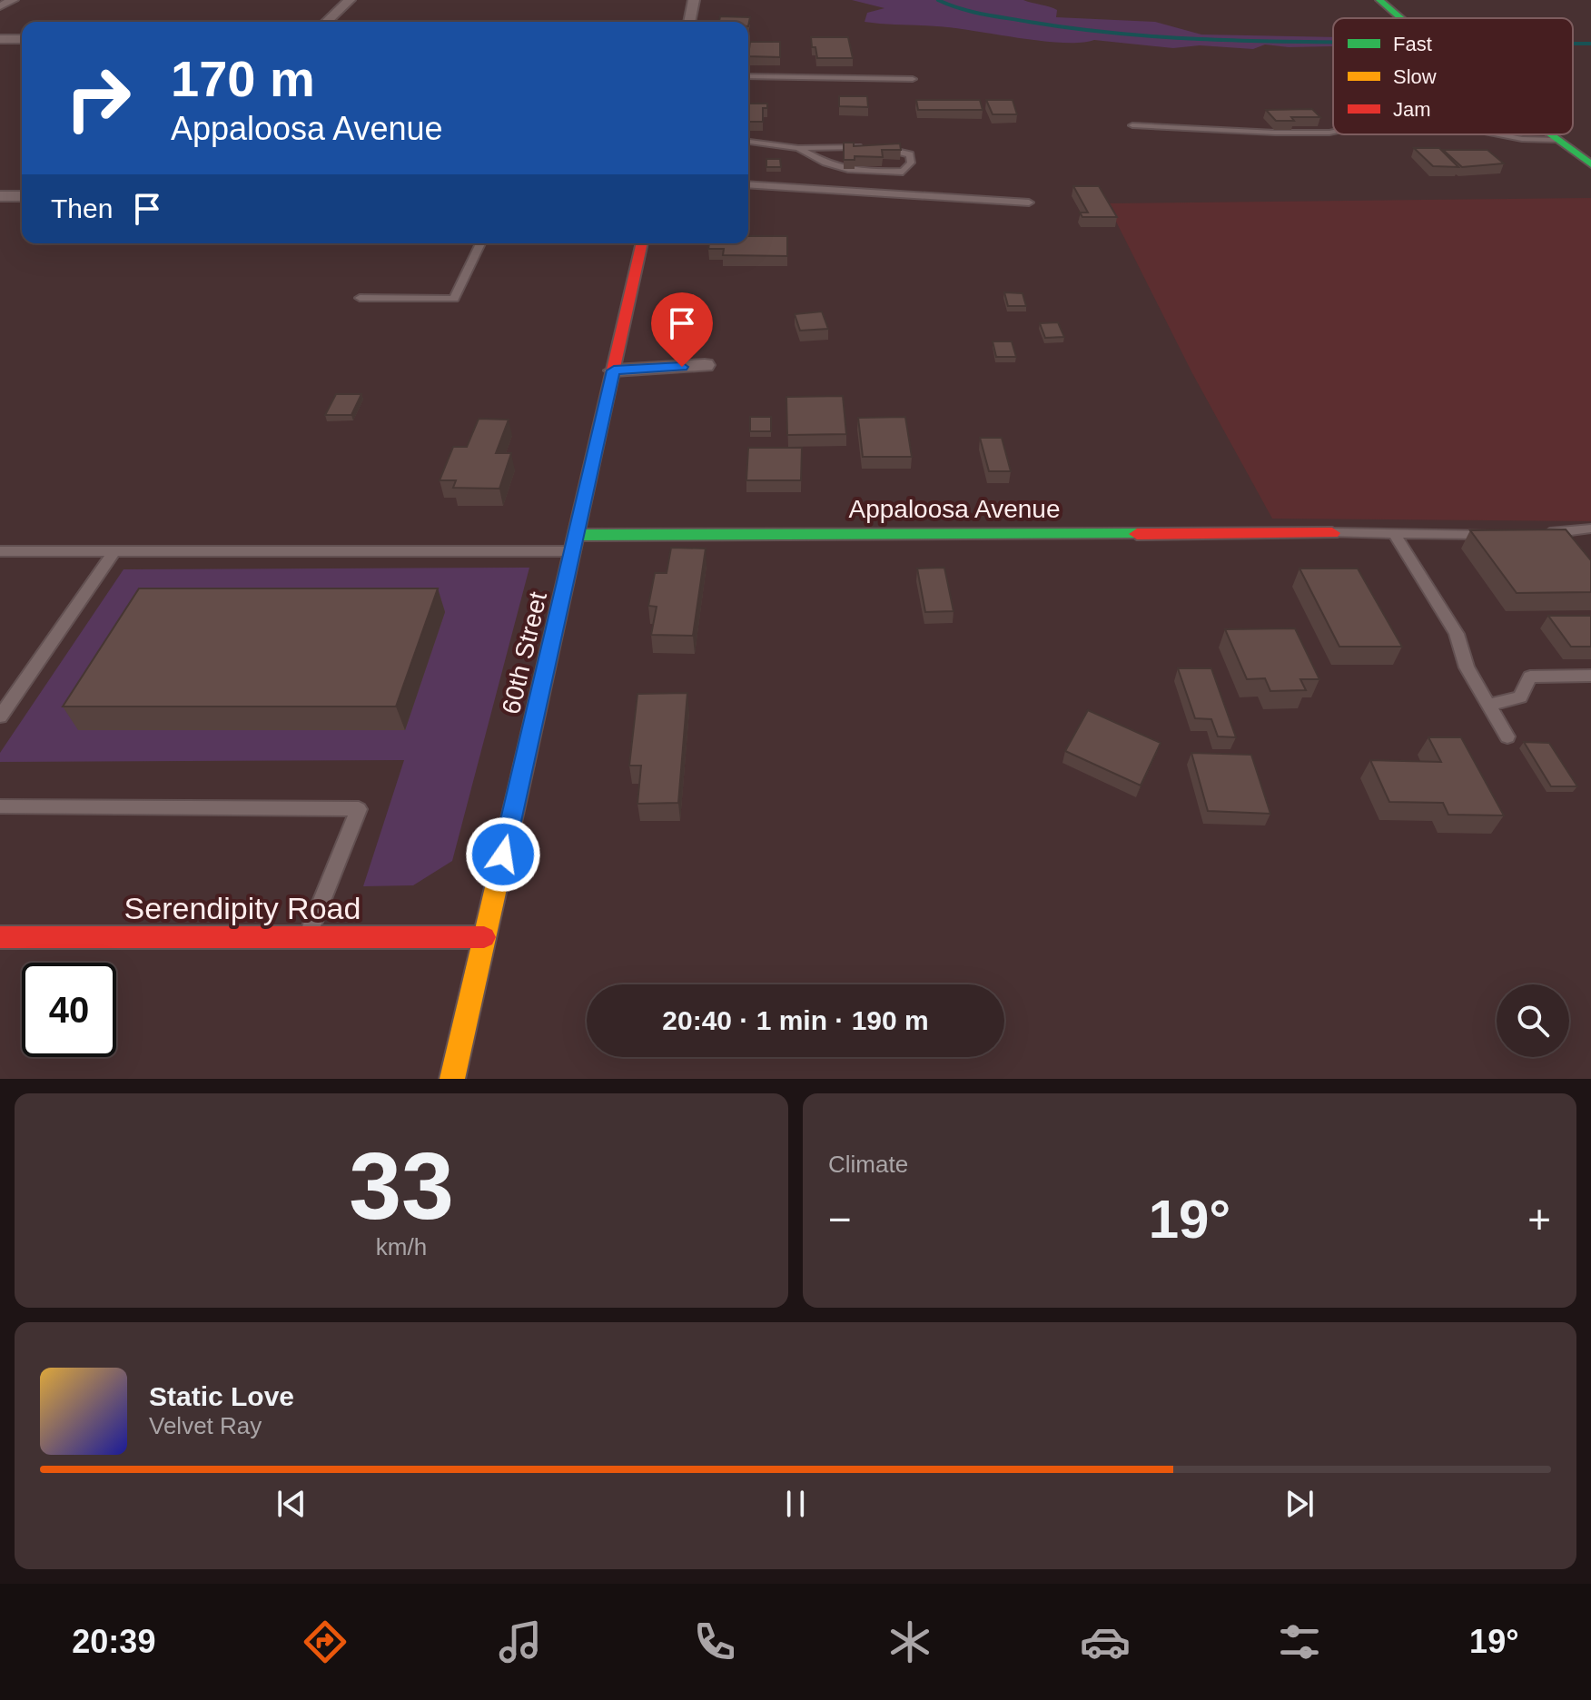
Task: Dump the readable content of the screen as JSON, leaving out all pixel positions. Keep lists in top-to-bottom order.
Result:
{
  "streets": {
    "street": ["Appaloosa Avenue", "60th Street", "Serendipity Road"]
  },
  "crossings": [
    ["Appaloosa Avenue", "60th Street"],
    ["60th Street", "Serendipity Road"]
  ],
  "legend": ["Fast", "Slow", "Jam"],
  "page": {
    "turn": ["170 m", "Appaloosa Avenue"],
    "then": "Then",
    "limit": "40",
    "trip": "20:40 · 1 min · 190 m",
    "tile": [
      ["33", "km/h"],
      "Climate"
    ],
    "heat": ["−", "19°", "+"],
    "song": ["Static Love", "Velvet Ray"],
    "tabs": ["20:39", "19°"]
  }
}
